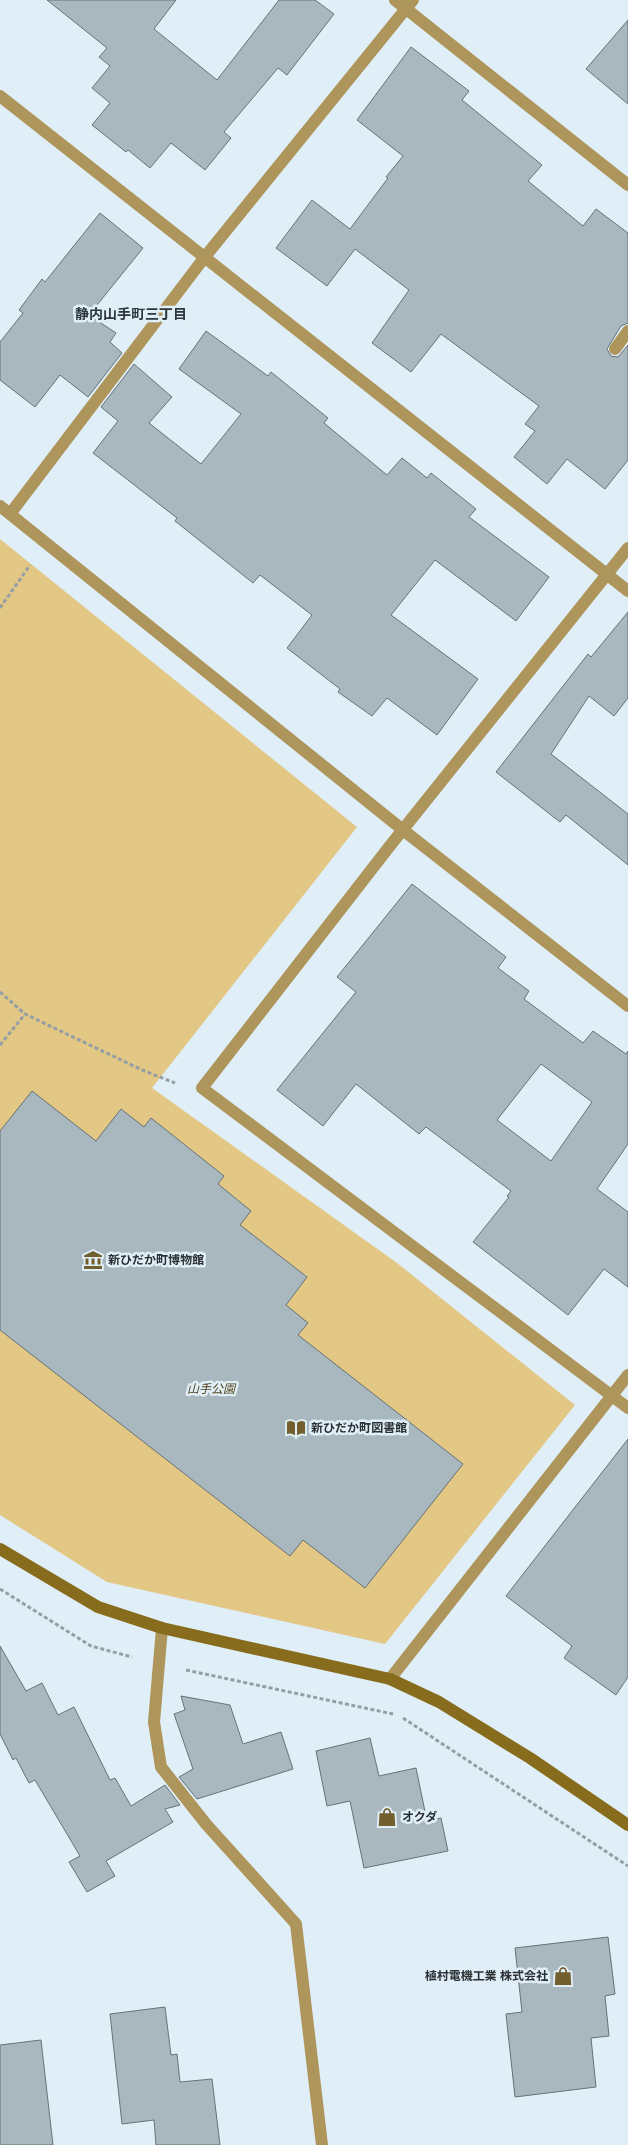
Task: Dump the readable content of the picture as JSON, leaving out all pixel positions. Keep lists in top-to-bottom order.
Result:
{
  "districts": ["静内山手町三丁目"],
  "parks": ["山手公園"],
  "places": {
    "museum": ["新ひだか町博物館"],
    "library": ["新ひだか町図書館"],
    "shop": ["オクダ", "植村電機工業 株式会社"]
  }
}
